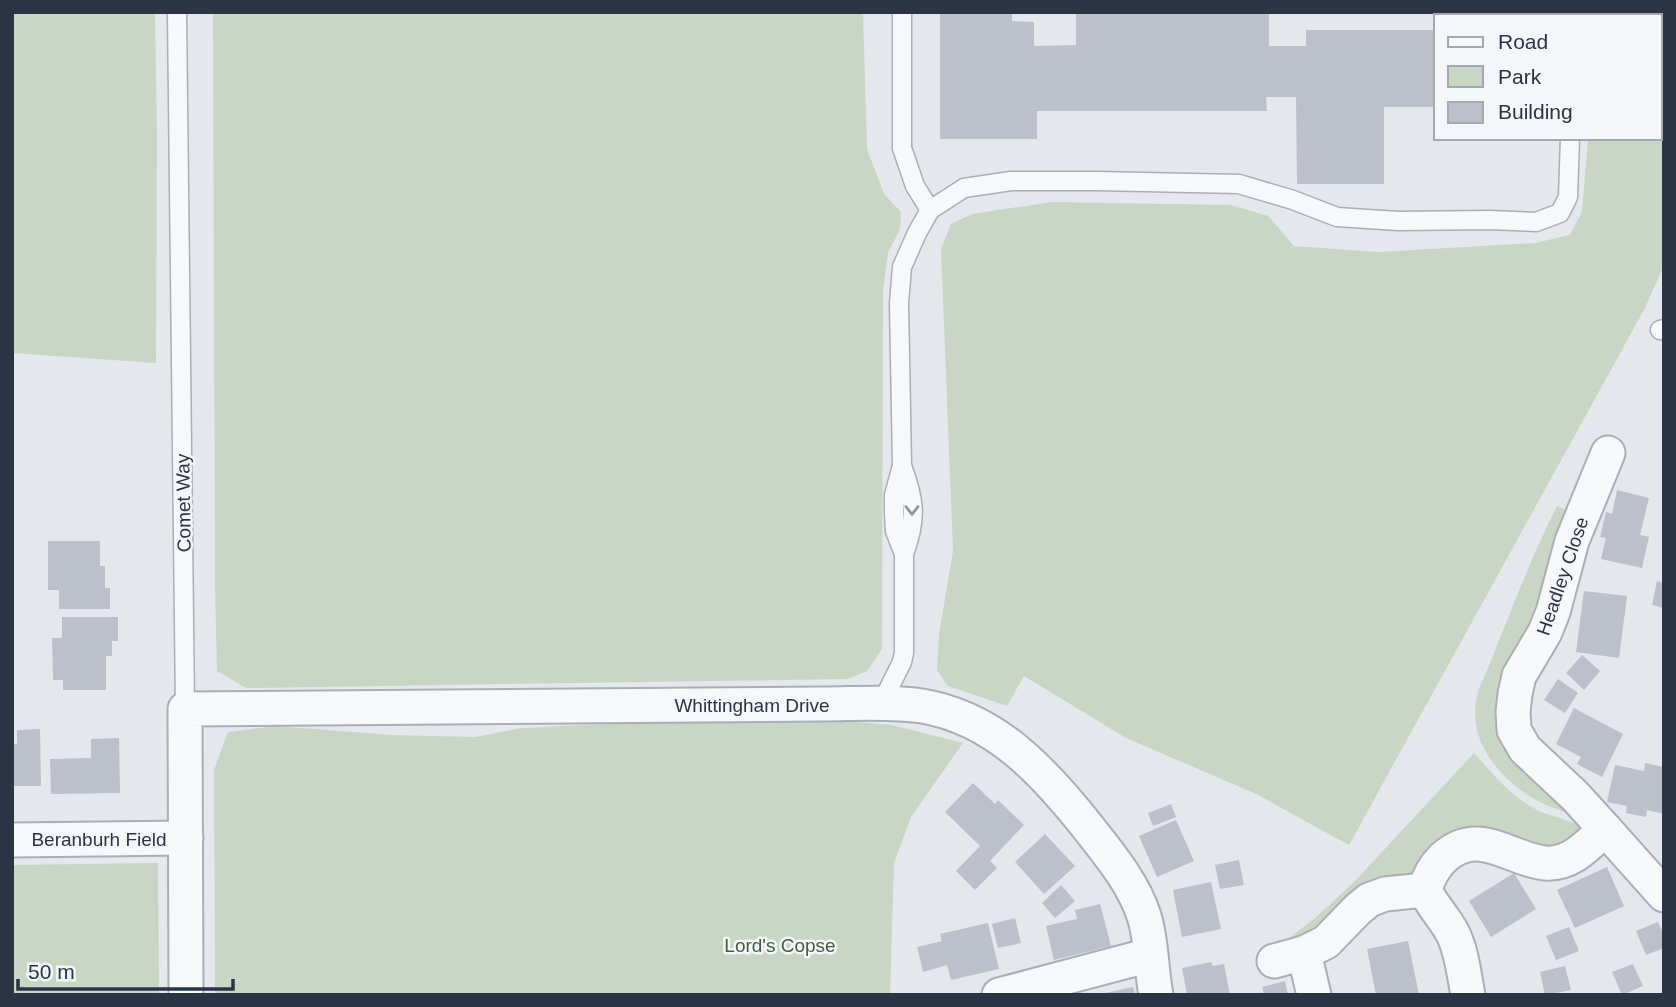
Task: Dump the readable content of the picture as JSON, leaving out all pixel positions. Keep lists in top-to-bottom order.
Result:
{
  "streets": {
    "street": [
      "Comet Way",
      "Headley Close",
      "Whittingham Drive",
      "Beranburh Field"
    ]
  },
  "crossings": [
    ["Comet Way", "Whittingham Drive"],
    ["Comet Way", "Beranburh Field"]
  ],
  "parks": ["Lord's Copse"],
  "legend": ["Road", "Park", "Building"],
  "scale_bar": "50 m"
}
